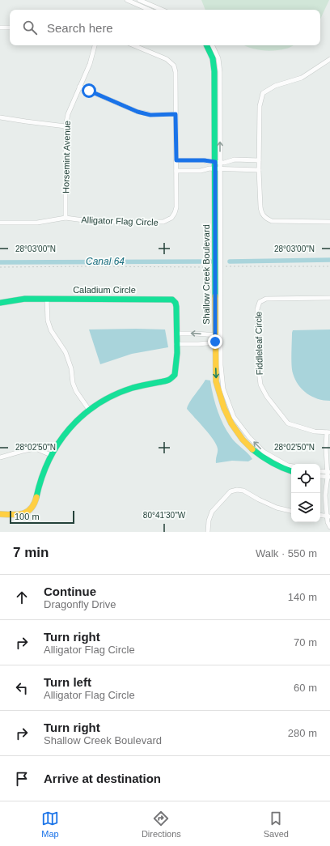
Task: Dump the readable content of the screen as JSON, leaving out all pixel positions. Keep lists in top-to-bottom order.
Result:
{
  "streets": {
    "street": [
      "Horsemint Avenue",
      "Alligator Flag Circle",
      "Shallow Creek Boulevard",
      "Caladium Circle",
      "Fiddleleaf Circle"
    ]
  },
  "crossings": [
    ["Horsemint Avenue", "Alligator Flag Circle"]
  ],
  "water": ["Canal 64"],
  "scale_bar": "100 m",
  "page": {
    "search": "Search here",
    "scale": "100 m",
    "heading": ["7 min", "Walk · 550 m"],
    "list": [
      ["Continue", "Dragonfly Drive", "140 m"],
      ["Turn right", "Alligator Flag Circle", "70 m"],
      ["Turn left", "Alligator Flag Circle", "60 m"],
      ["Turn right", "Shallow Creek Boulevard", "280 m"],
      "Arrive at destination"
    ],
    "nav": ["Map", "Directions", "Saved"]
  },
  "coordinates": ["28°03'00\"N", "28°02'50\"N", "80°41'30\"W"]
}
